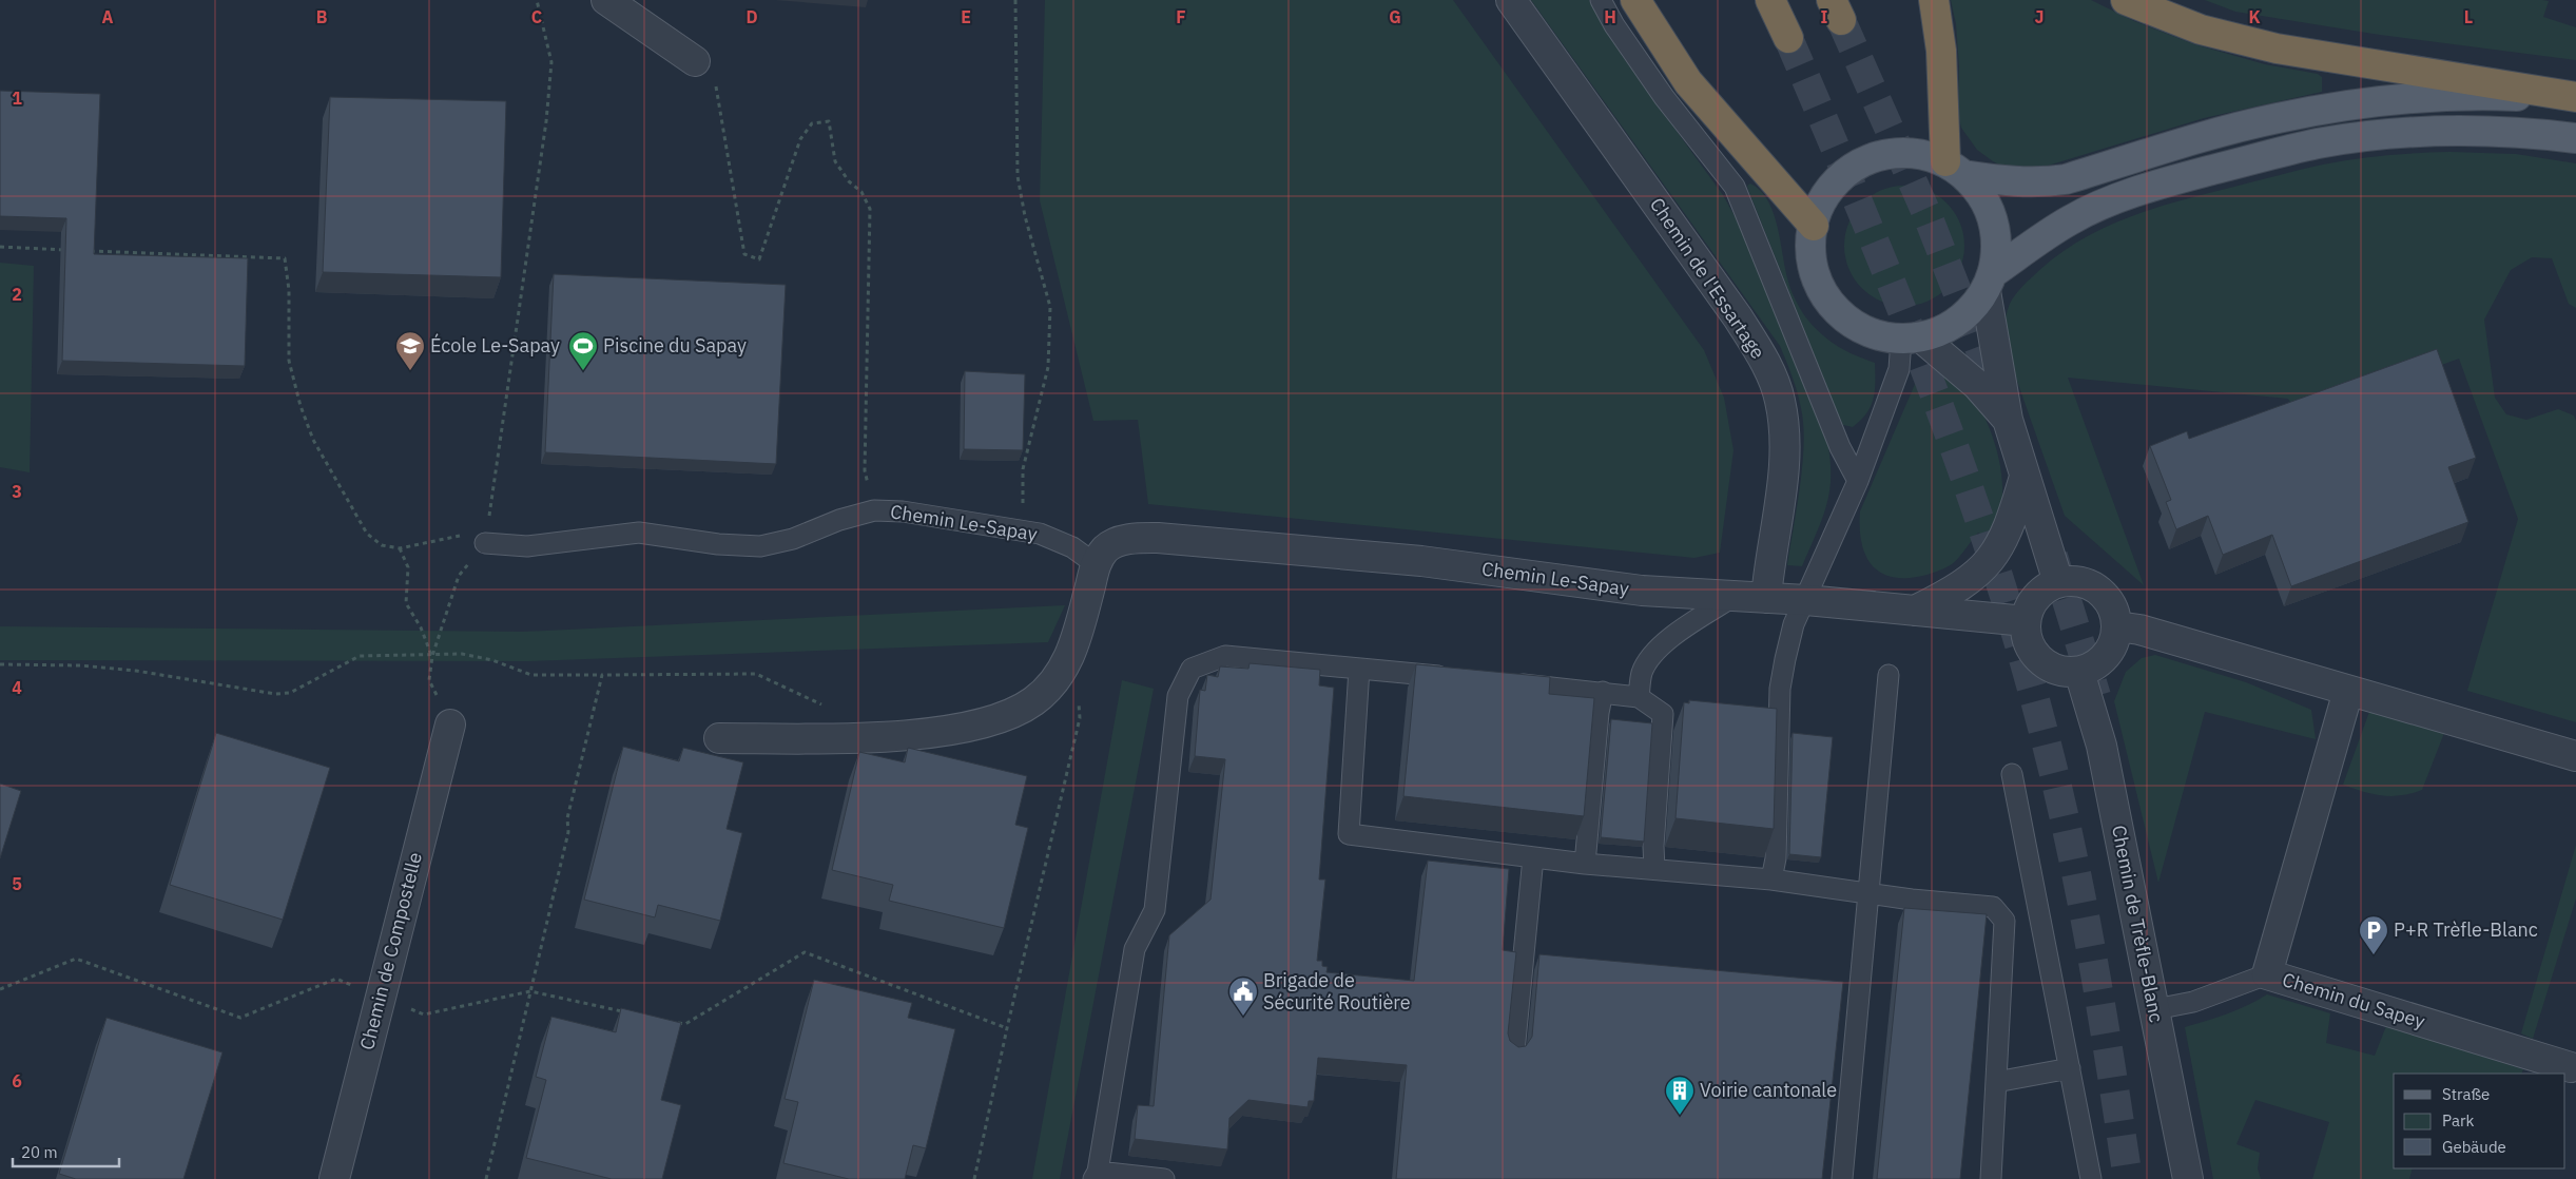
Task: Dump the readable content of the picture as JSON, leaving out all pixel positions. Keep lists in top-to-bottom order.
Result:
{
  "streets": {
    "street": [
      "Chemin de l'Essartage",
      "Chemin Le-Sapay",
      "Chemin de Trèfle-Blanc",
      "Chemin de Compostelle",
      "Chemin du Sapey"
    ]
  },
  "crossings": [
    ["Chemin de l'Essartage", "Chemin Le-Sapay"],
    ["Chemin Le-Sapay", "Chemin de Trèfle-Blanc"]
  ],
  "places": {
    "school or university": ["École Le-Sapay"],
    "sports": ["Piscine du Sapay"],
    "parking": ["P+R Trèfle-Blanc"],
    "public building": ["Brigade de Sécurité Routière"],
    "building": ["Voirie cantonale"]
  },
  "legend": ["Straße", "Park", "Gebäude"],
  "scale_bar": "20 m",
  "grid": {
    "columns": [
      "A",
      "B",
      "C",
      "D",
      "E",
      "F",
      "G",
      "H",
      "I",
      "J",
      "K",
      "L"
    ],
    "rows": [
      "1",
      "2",
      "3",
      "4",
      "5",
      "6"
    ]
  }
}
